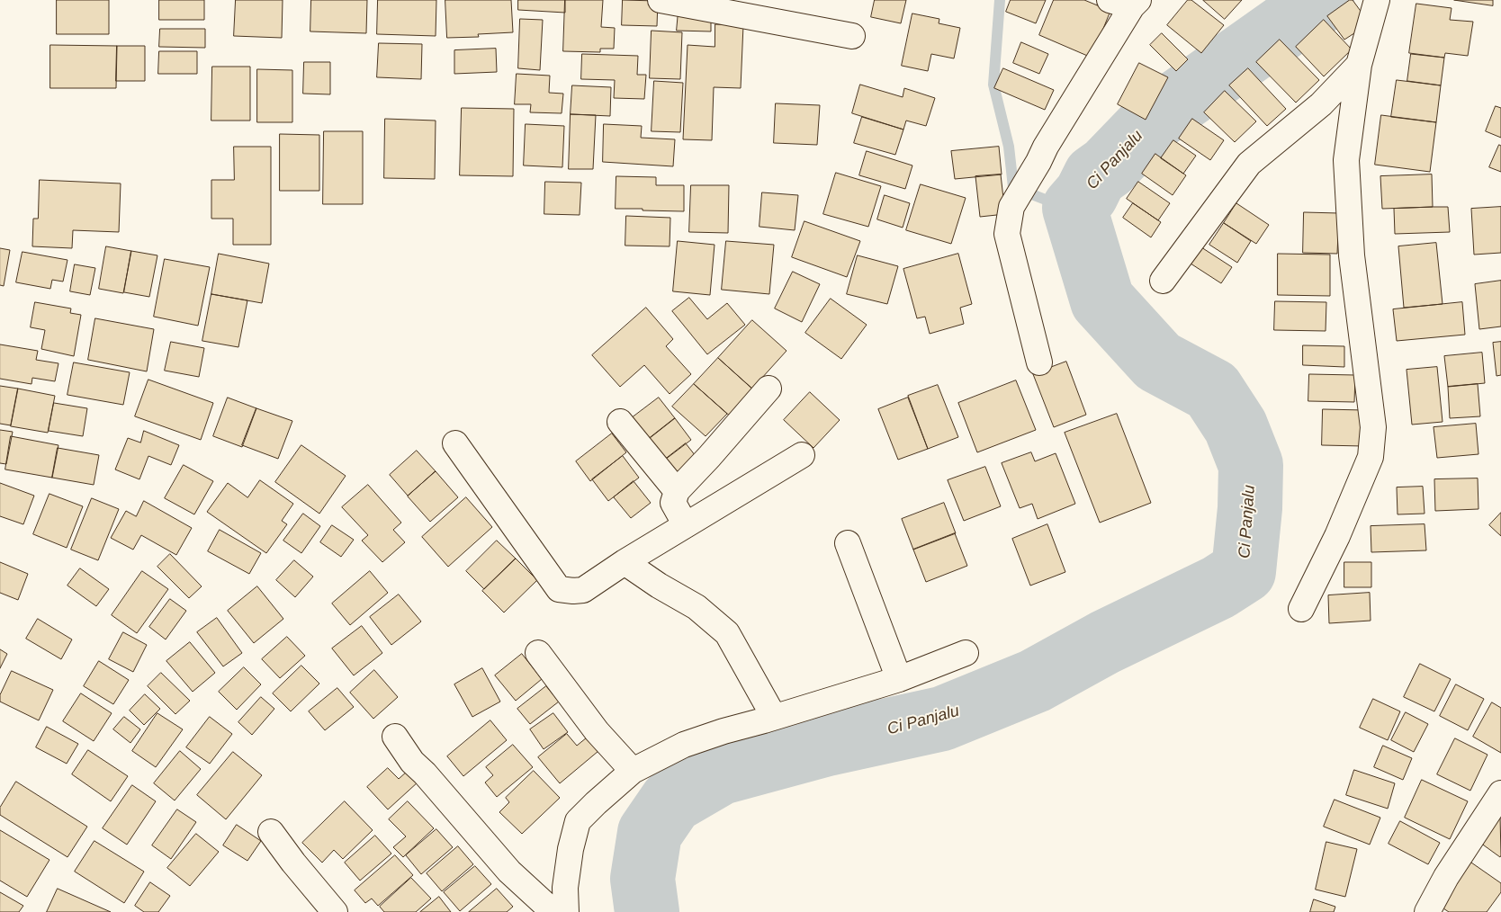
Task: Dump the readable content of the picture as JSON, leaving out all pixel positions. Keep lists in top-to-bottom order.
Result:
{
  "water": ["Ci Panjalu"]
}
